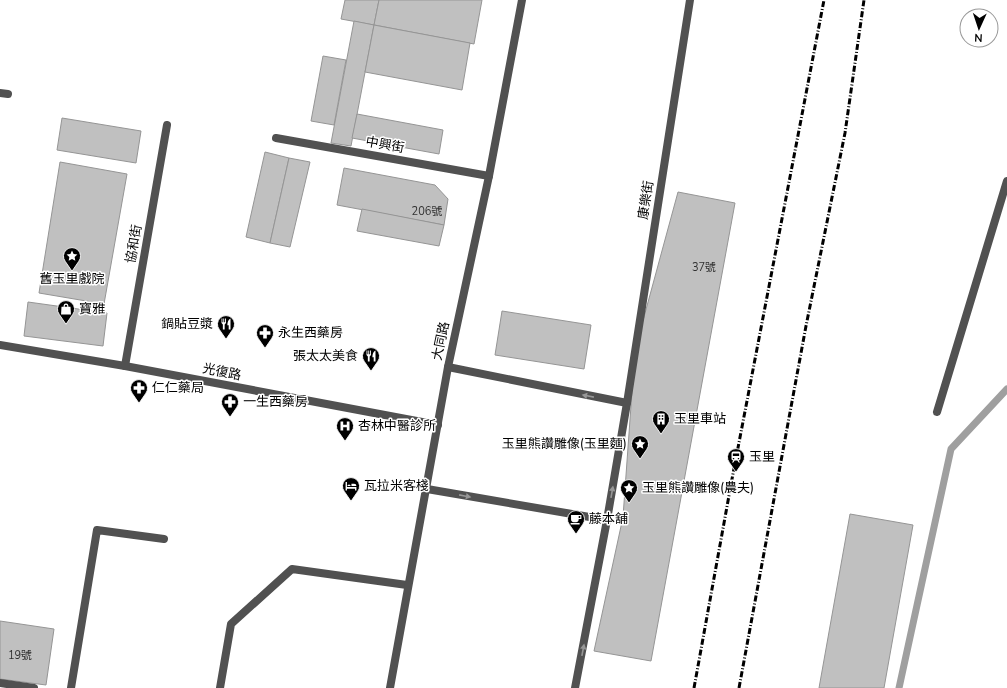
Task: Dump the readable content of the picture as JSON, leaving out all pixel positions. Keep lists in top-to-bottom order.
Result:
{
  "streets": {
    "street": [
      "中興街",
      "康樂街",
      "協和街",
      "大同路",
      "光復路"
    ]
  },
  "crossings": [
    ["中興街", "大同路"],
    ["協和街", "光復路"],
    ["大同路", "光復路"]
  ],
  "one_way": ["康樂街"],
  "places": {
    "place": ["舊玉里戲院", "玉里熊讚雕像(玉里麵)", "玉里熊讚雕像(農夫)"],
    "shop": ["寶雅"],
    "restaurant": ["鍋貼豆漿", "張太太美食"],
    "pharmacy": ["永生西藥房", "仁仁藥局", "一生西藥房"],
    "building": ["玉里車站"],
    "hospital": ["杏林中醫診所"],
    "station": ["玉里"],
    "hotel": ["瓦拉米客棧"],
    "cafe": ["藤本舖"]
  },
  "house_numbers": ["206號", "37號", "19號"],
  "north": "bottom"
}
